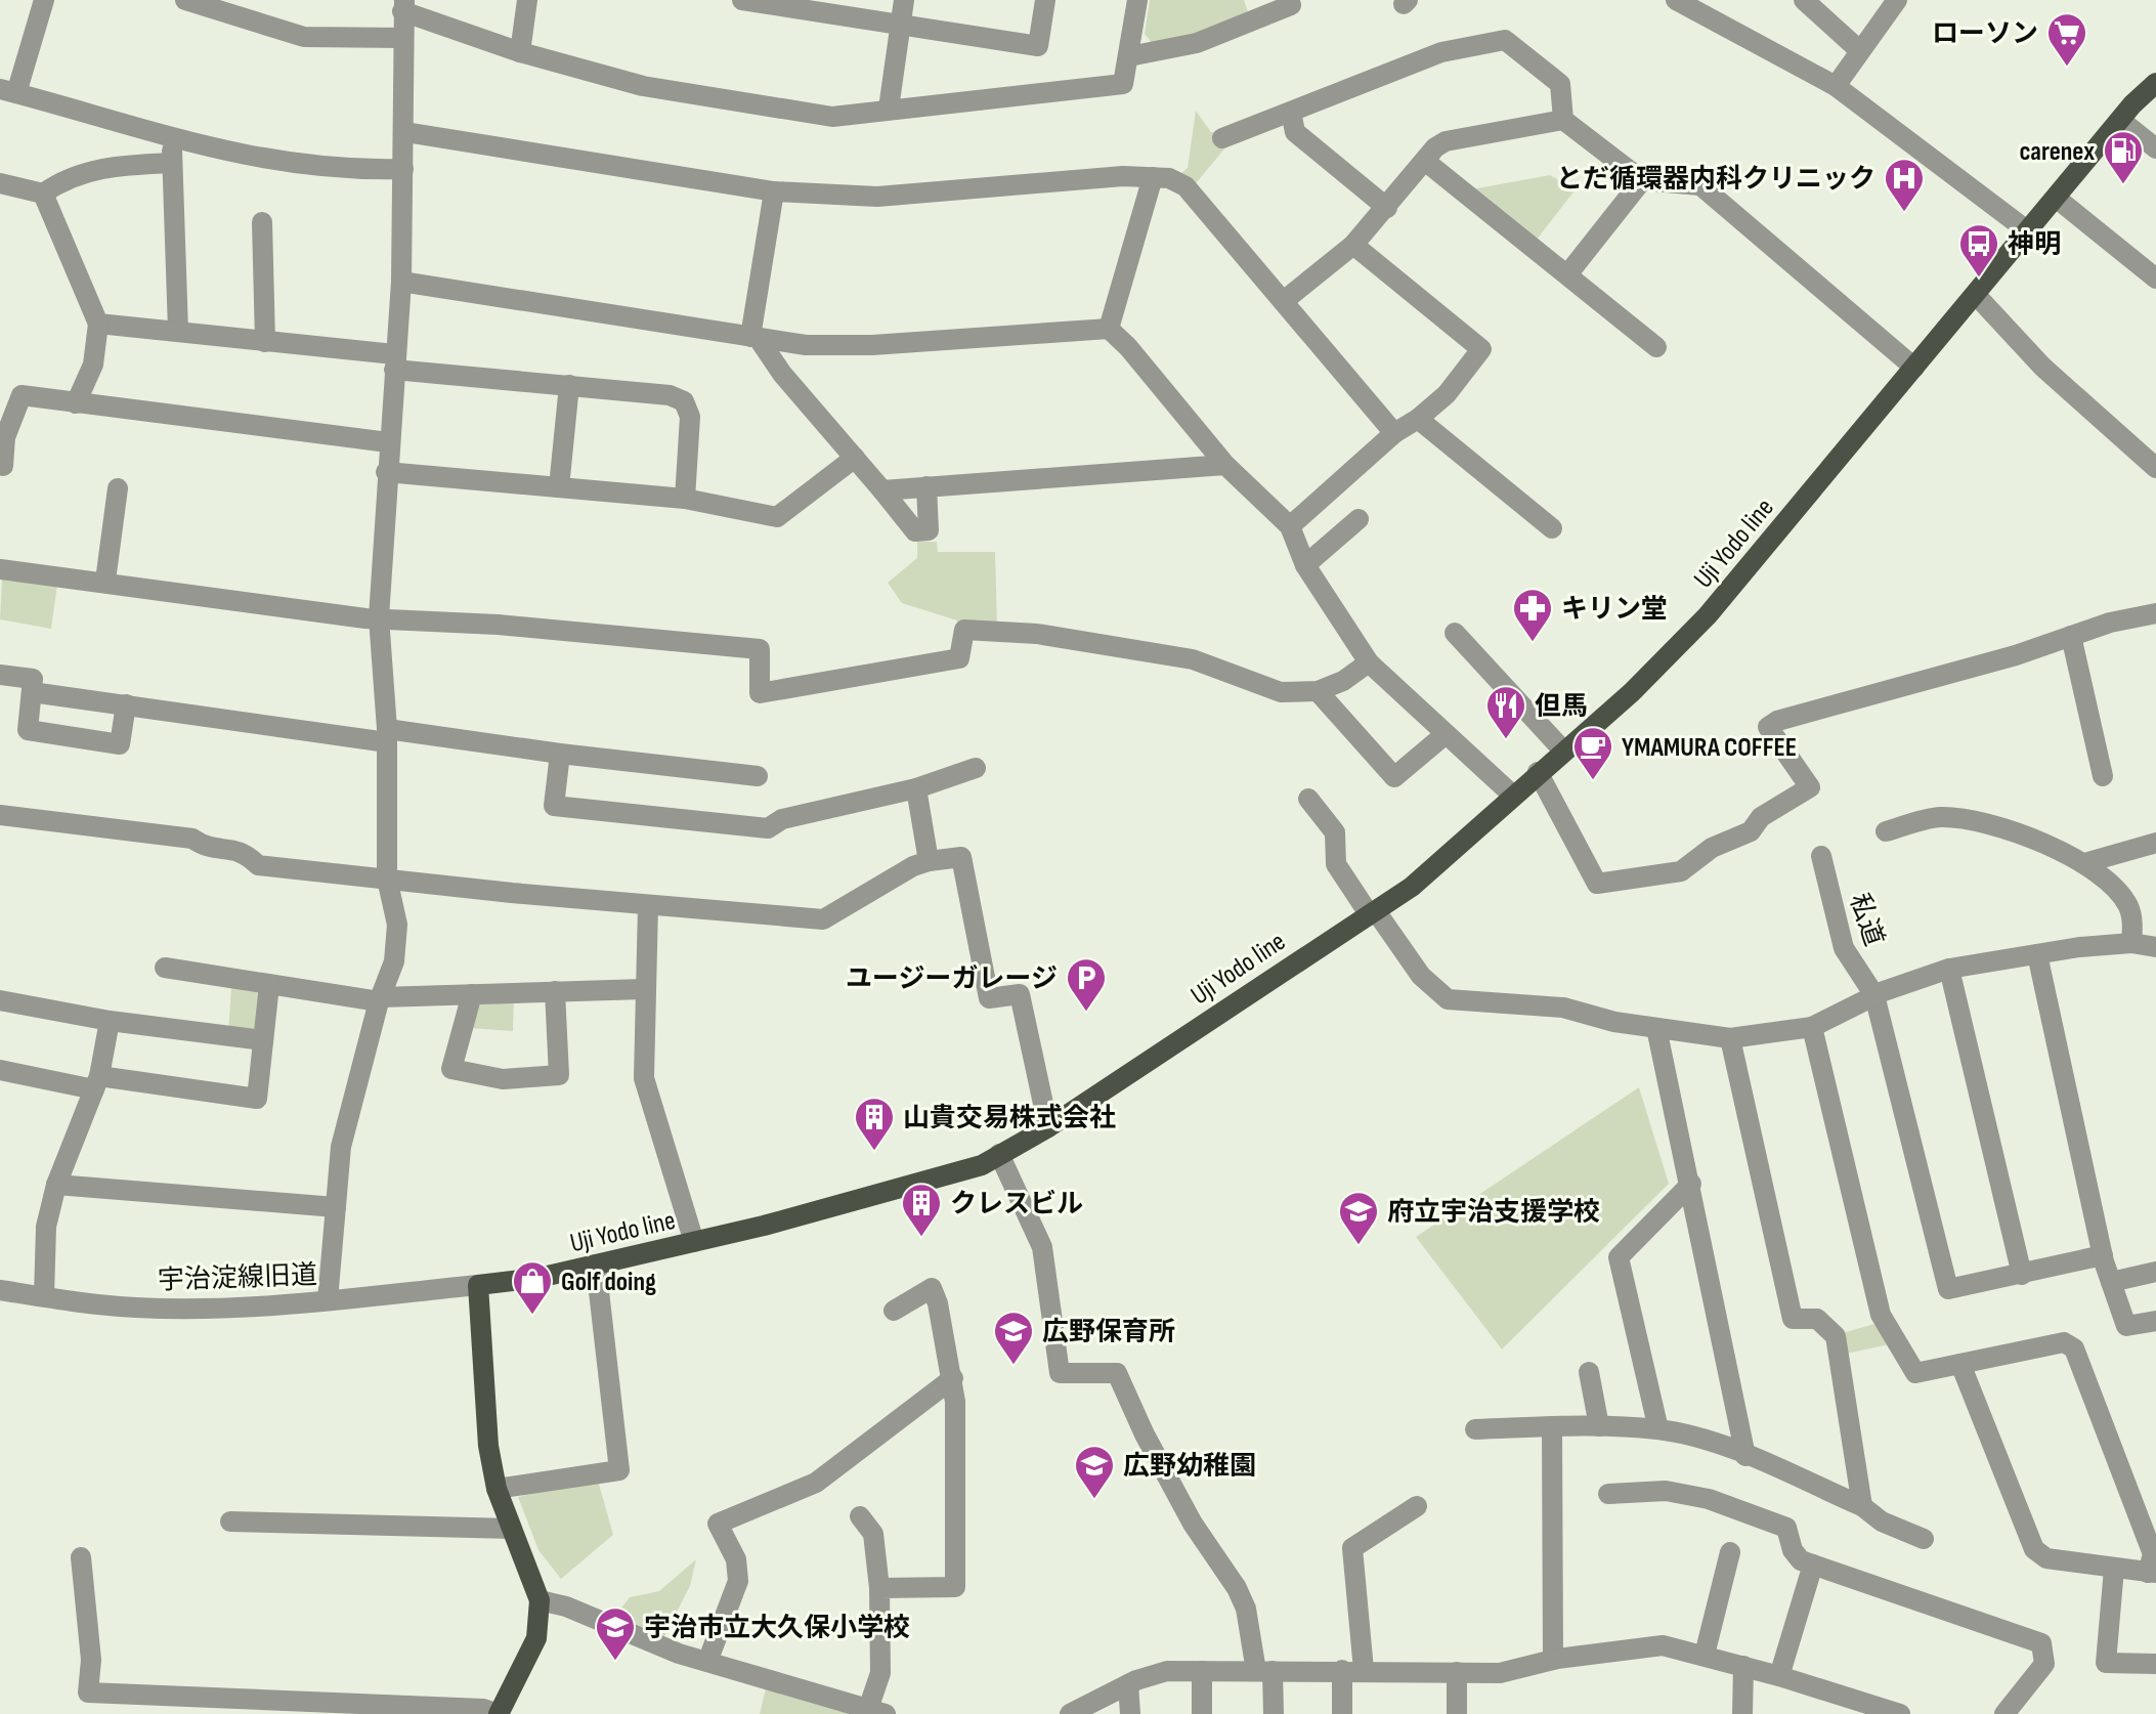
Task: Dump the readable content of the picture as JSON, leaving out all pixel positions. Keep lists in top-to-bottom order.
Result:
{
  "streets": {
    "main road": ["Uji Yodo line"],
    "street": ["私道", "宇治淀線旧道"]
  },
  "crossings": [
    ["Uji Yodo line", "宇治淀線旧道"]
  ],
  "places": {
    "supermarket": ["ローソン"],
    "fuel station": ["carenex"],
    "hospital": ["とだ循環器内科クリニック"],
    "bus stop": ["神明"],
    "pharmacy": ["キリン堂"],
    "restaurant": ["但馬"],
    "cafe": ["YMAMURA COFFEE"],
    "parking": ["ユージーガレージ"],
    "building": ["山貴交易株式会社", "クレスビル"],
    "school or university": [
      "府立宇治支援学校",
      "広野保育所",
      "広野幼稚園",
      "宇治市立大久保小学校"
    ],
    "shop": ["Golf doing"]
  }
}
